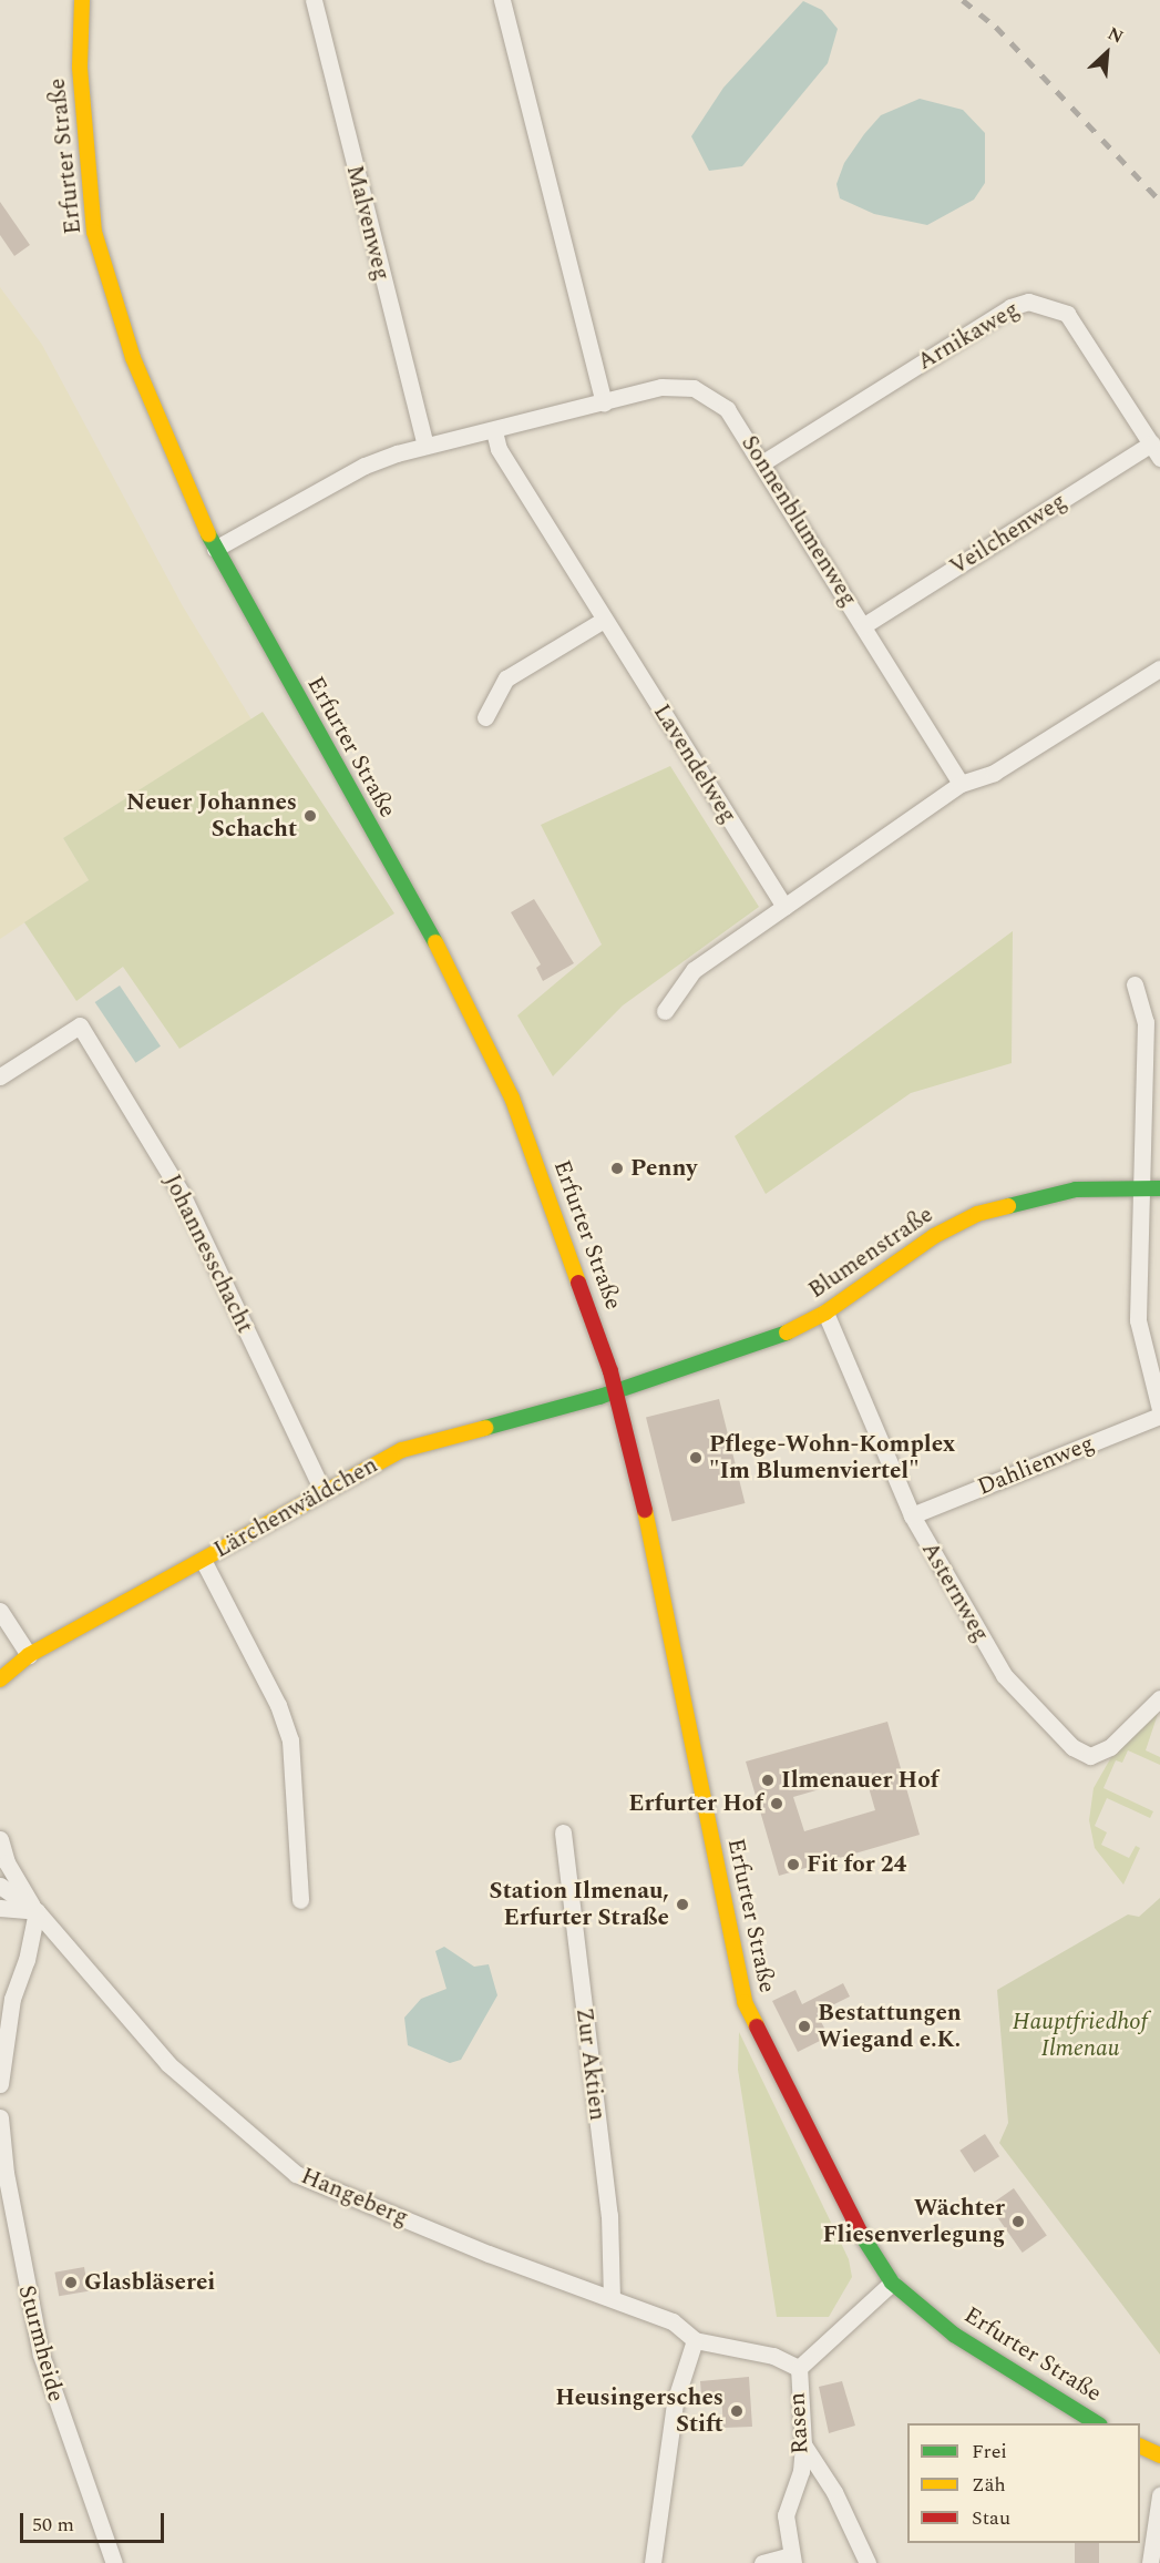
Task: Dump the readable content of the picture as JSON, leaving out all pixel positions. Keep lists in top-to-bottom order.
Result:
{
  "streets": {
    "main road": ["Erfurter Straße", "Blumenstraße", "Lärchenwäldchen"],
    "street": [
      "Malvenweg",
      "Arnikaweg",
      "Sonnenblumenweg",
      "Veilchenweg",
      "Lavendelweg",
      "Johannesschacht",
      "Dahlienweg",
      "Asternweg",
      "Zur Aktien",
      "Hangeberg",
      "Sturmheide",
      "Rasen"
    ]
  },
  "crossings": [
    ["Erfurter Straße", "Sonnenblumenweg"],
    ["Erfurter Straße", "Blumenstraße"],
    ["Erfurter Straße", "Lärchenwäldchen"],
    ["Erfurter Straße", "Rasen"],
    ["Malvenweg", "Sonnenblumenweg"],
    ["Arnikaweg", "Sonnenblumenweg"],
    ["Arnikaweg", "Veilchenweg"],
    ["Sonnenblumenweg", "Veilchenweg"],
    ["Sonnenblumenweg", "Lavendelweg"],
    ["Blumenstraße", "Lärchenwäldchen"],
    ["Blumenstraße", "Asternweg"],
    ["Johannesschacht", "Lärchenwäldchen"],
    ["Dahlienweg", "Asternweg"],
    ["Zur Aktien", "Hangeberg"],
    ["Hangeberg", "Rasen"]
  ],
  "parks": ["Hauptfriedhof Ilmenau"],
  "places": [
    "Neuer Johannes Schacht",
    "Penny",
    "Pflege-Wohn-Komplex \"Im Blumenviertel\"",
    "Ilmenauer Hof",
    "Erfurter Hof",
    "Fit for 24",
    "Station Ilmenau, Erfurter Straße",
    "Bestattungen Wiegand e.K.",
    "Wächter Fliesenverlegung",
    "Glasbläserei",
    "Heusingersches Stift"
  ],
  "legend": ["Frei", "Zäh", "Stau"],
  "scale_bar": "50 m",
  "north": "top right"
}
